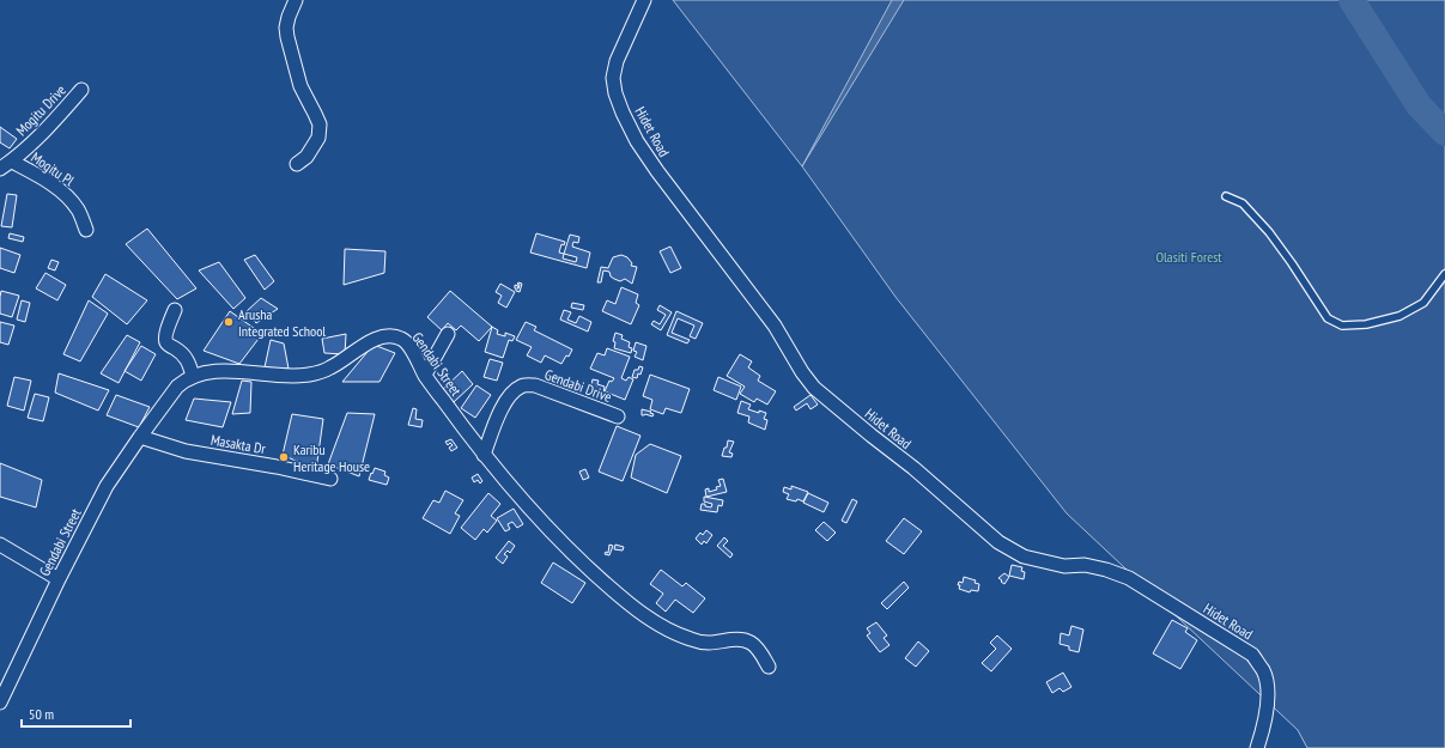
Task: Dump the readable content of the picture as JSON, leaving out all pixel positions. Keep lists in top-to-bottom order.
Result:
{
  "streets": {
    "street": [
      "Mogitu Drive",
      "Hidet Road",
      "Mogitu Pl",
      "Gendabi Street",
      "Gendabi Drive",
      "Masakta Dr"
    ]
  },
  "crossings": [
    ["Mogitu Drive", "Mogitu Pl"],
    ["Gendabi Street", "Gendabi Drive"],
    ["Gendabi Street", "Masakta Dr"]
  ],
  "parks": ["Olasiti Forest"],
  "places": ["Arusha Integrated School", "Karibu Heritage House"],
  "scale_bar": "50 m"
}
